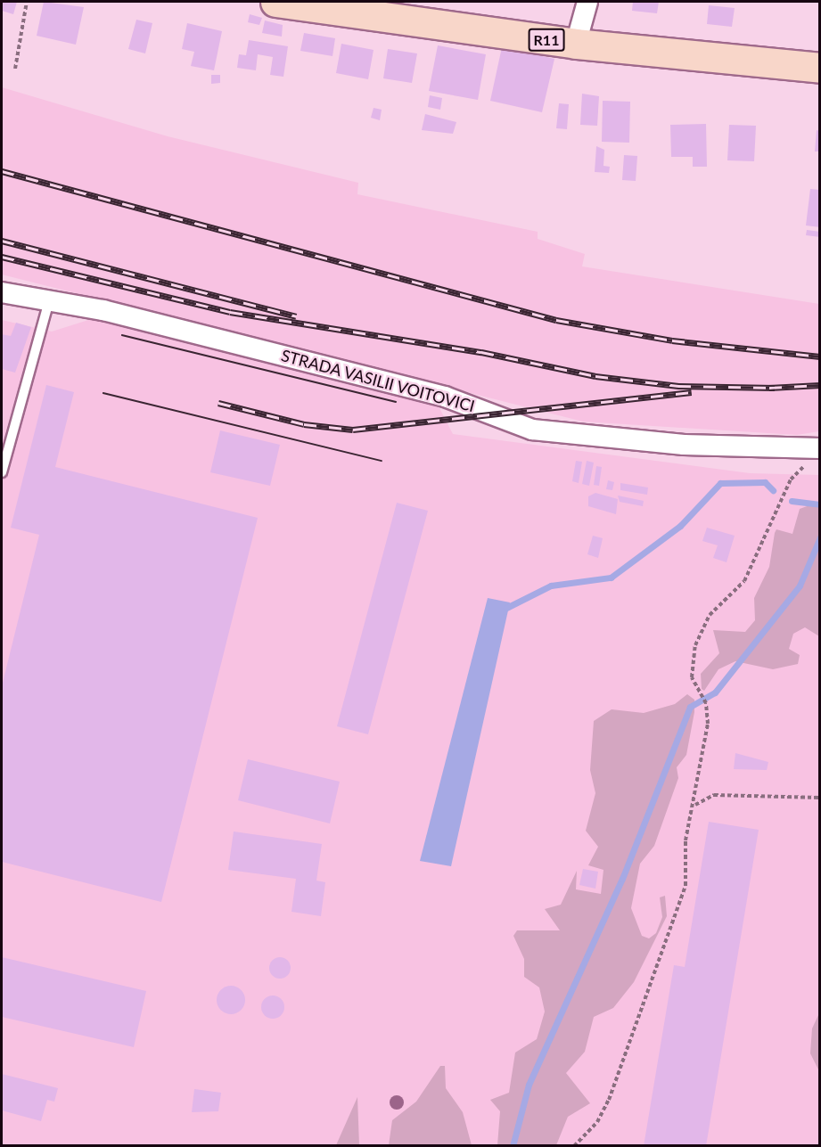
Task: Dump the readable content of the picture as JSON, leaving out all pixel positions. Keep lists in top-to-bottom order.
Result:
{
  "streets": {
    "main road": ["R11"],
    "street": ["STRADA VASILII VOITOVICI"]
  }
}
